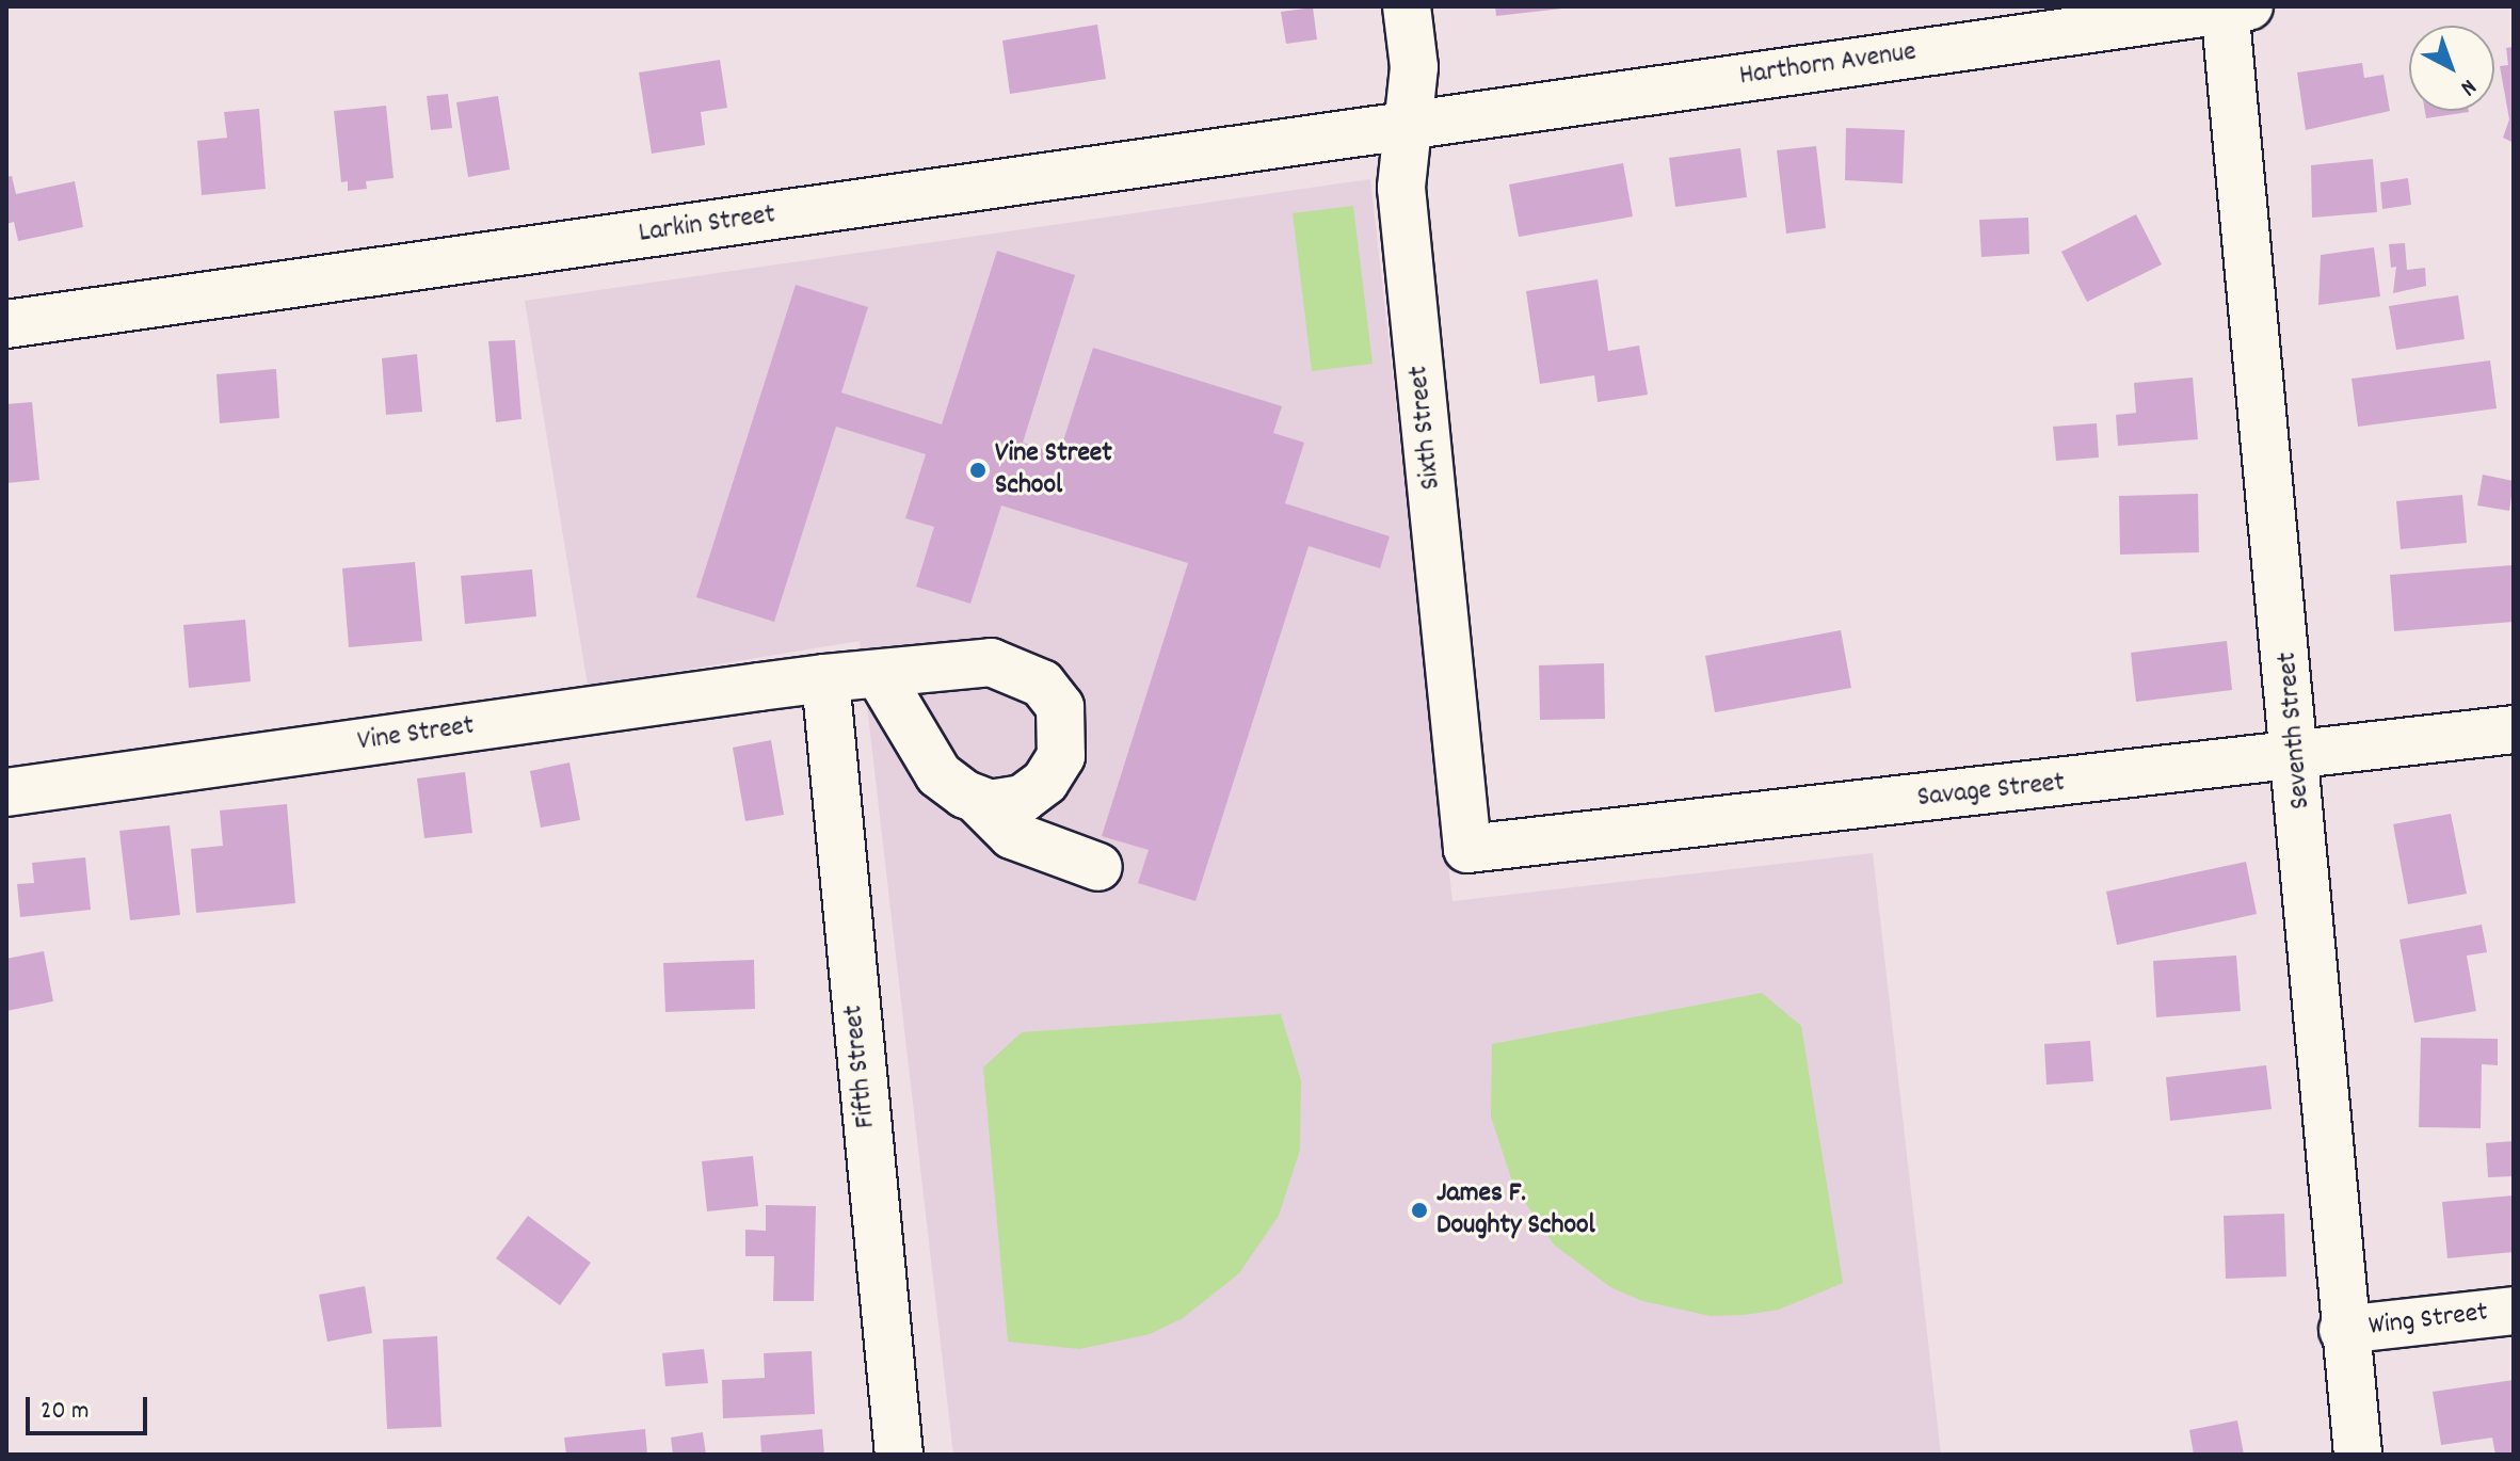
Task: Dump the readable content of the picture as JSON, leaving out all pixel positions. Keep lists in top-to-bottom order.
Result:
{
  "streets": {
    "street": [
      "Harthorn Avenue",
      "Larkin Street",
      "Sixth Street",
      "Seventh Street",
      "Vine Street",
      "Savage Street",
      "Fifth Street",
      "Wing Street"
    ]
  },
  "crossings": [
    ["Harthorn Avenue", "Larkin Street"],
    ["Harthorn Avenue", "Sixth Street"],
    ["Harthorn Avenue", "Seventh Street"],
    ["Larkin Street", "Sixth Street"],
    ["Sixth Street", "Savage Street"],
    ["Seventh Street", "Savage Street"],
    ["Seventh Street", "Wing Street"],
    ["Vine Street", "Fifth Street"]
  ],
  "places": ["Vine Street School", "James F. Doughty School"],
  "scale_bar": "20 m",
  "north": "bottom right"
}
